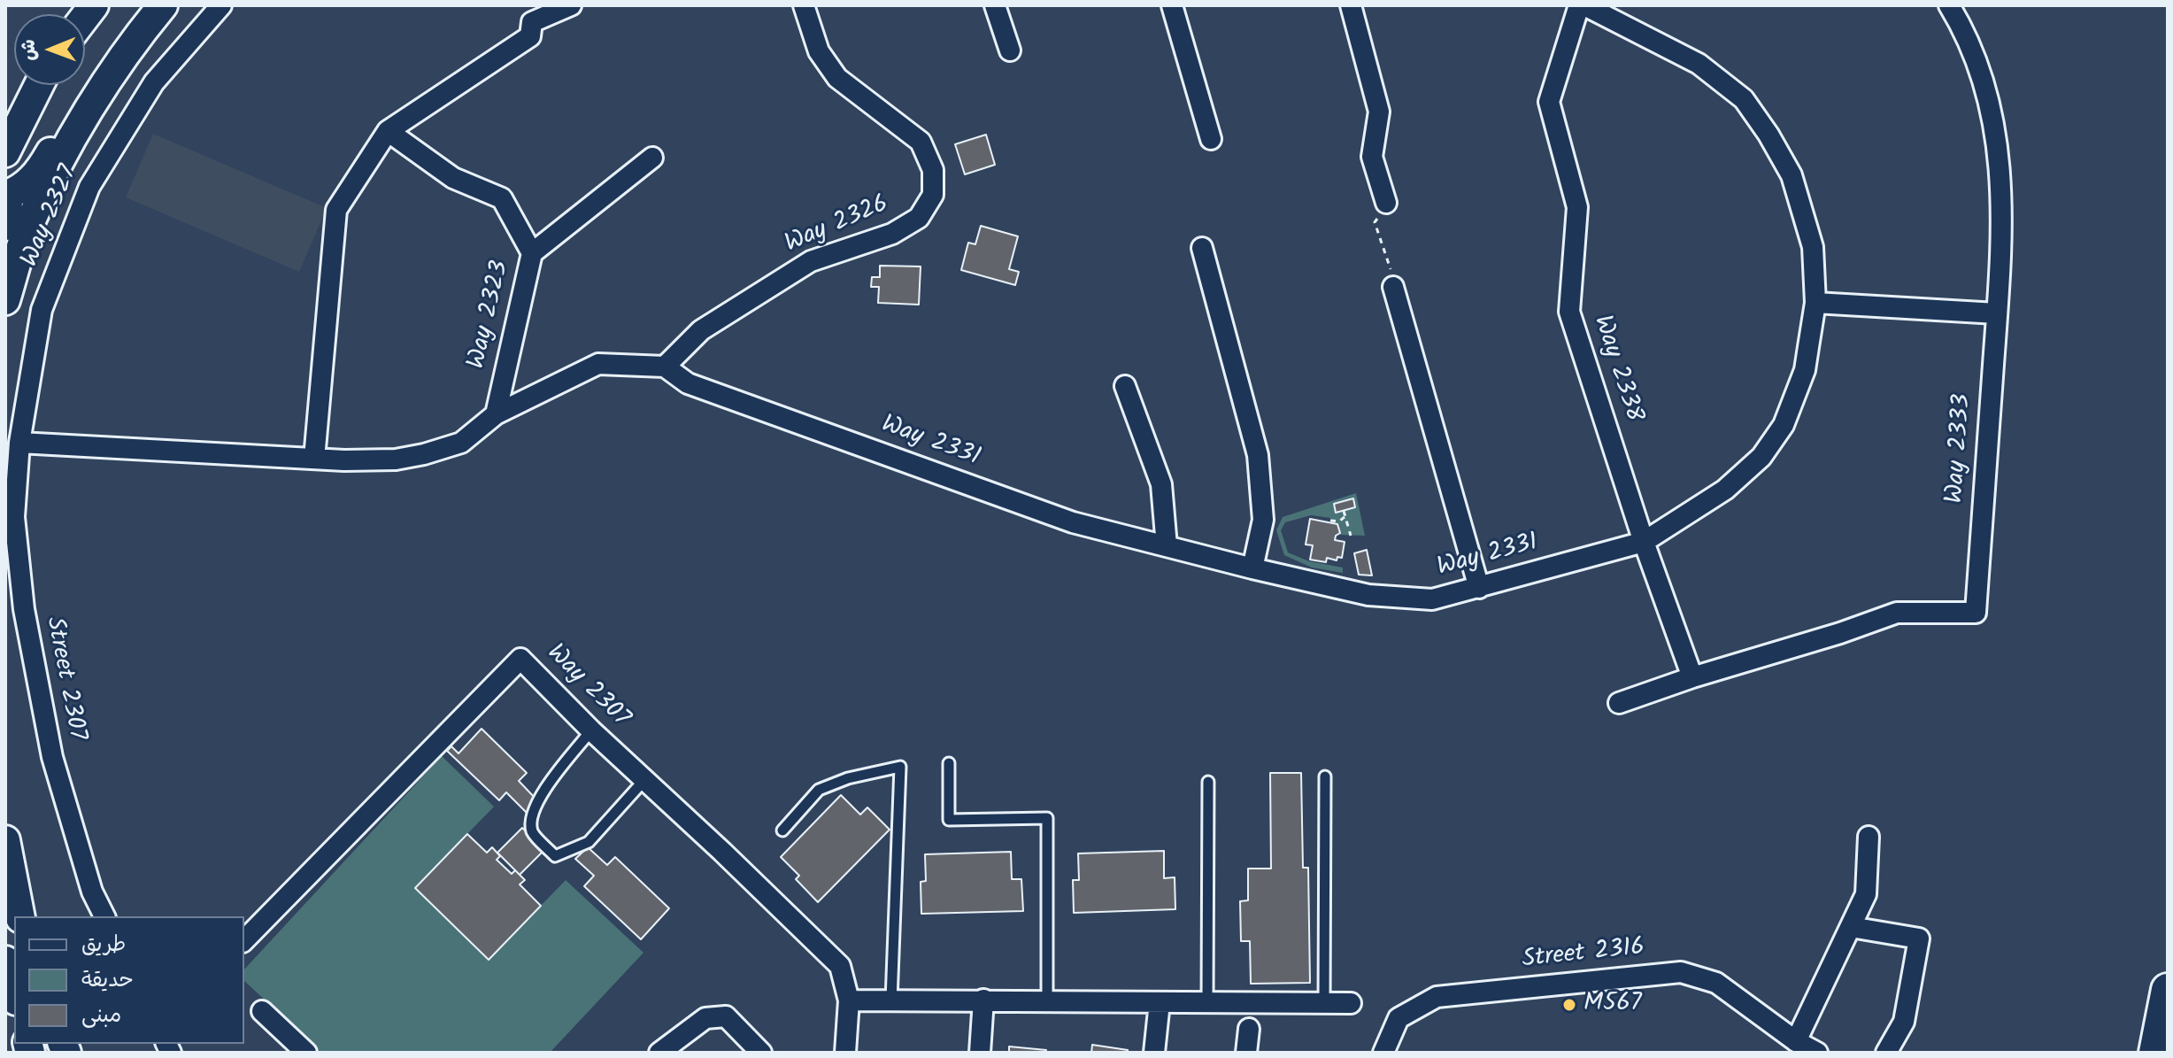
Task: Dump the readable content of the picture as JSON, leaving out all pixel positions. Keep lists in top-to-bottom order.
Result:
{
  "streets": {
    "street": [
      "Way 2327",
      "Way 2326",
      "Way 2323",
      "Way 2338",
      "Way 2331",
      "Way 2333",
      "Street 2307",
      "Way 2307",
      "Street 2316"
    ]
  },
  "crossings": [
    ["Way 2327", "Street 2307"],
    ["Way 2326", "Way 2331"],
    ["Way 2338", "Way 2331"]
  ],
  "places": ["M567"],
  "legend": ["طريق", "حديقة", "مبنى"],
  "north": "left"
}
